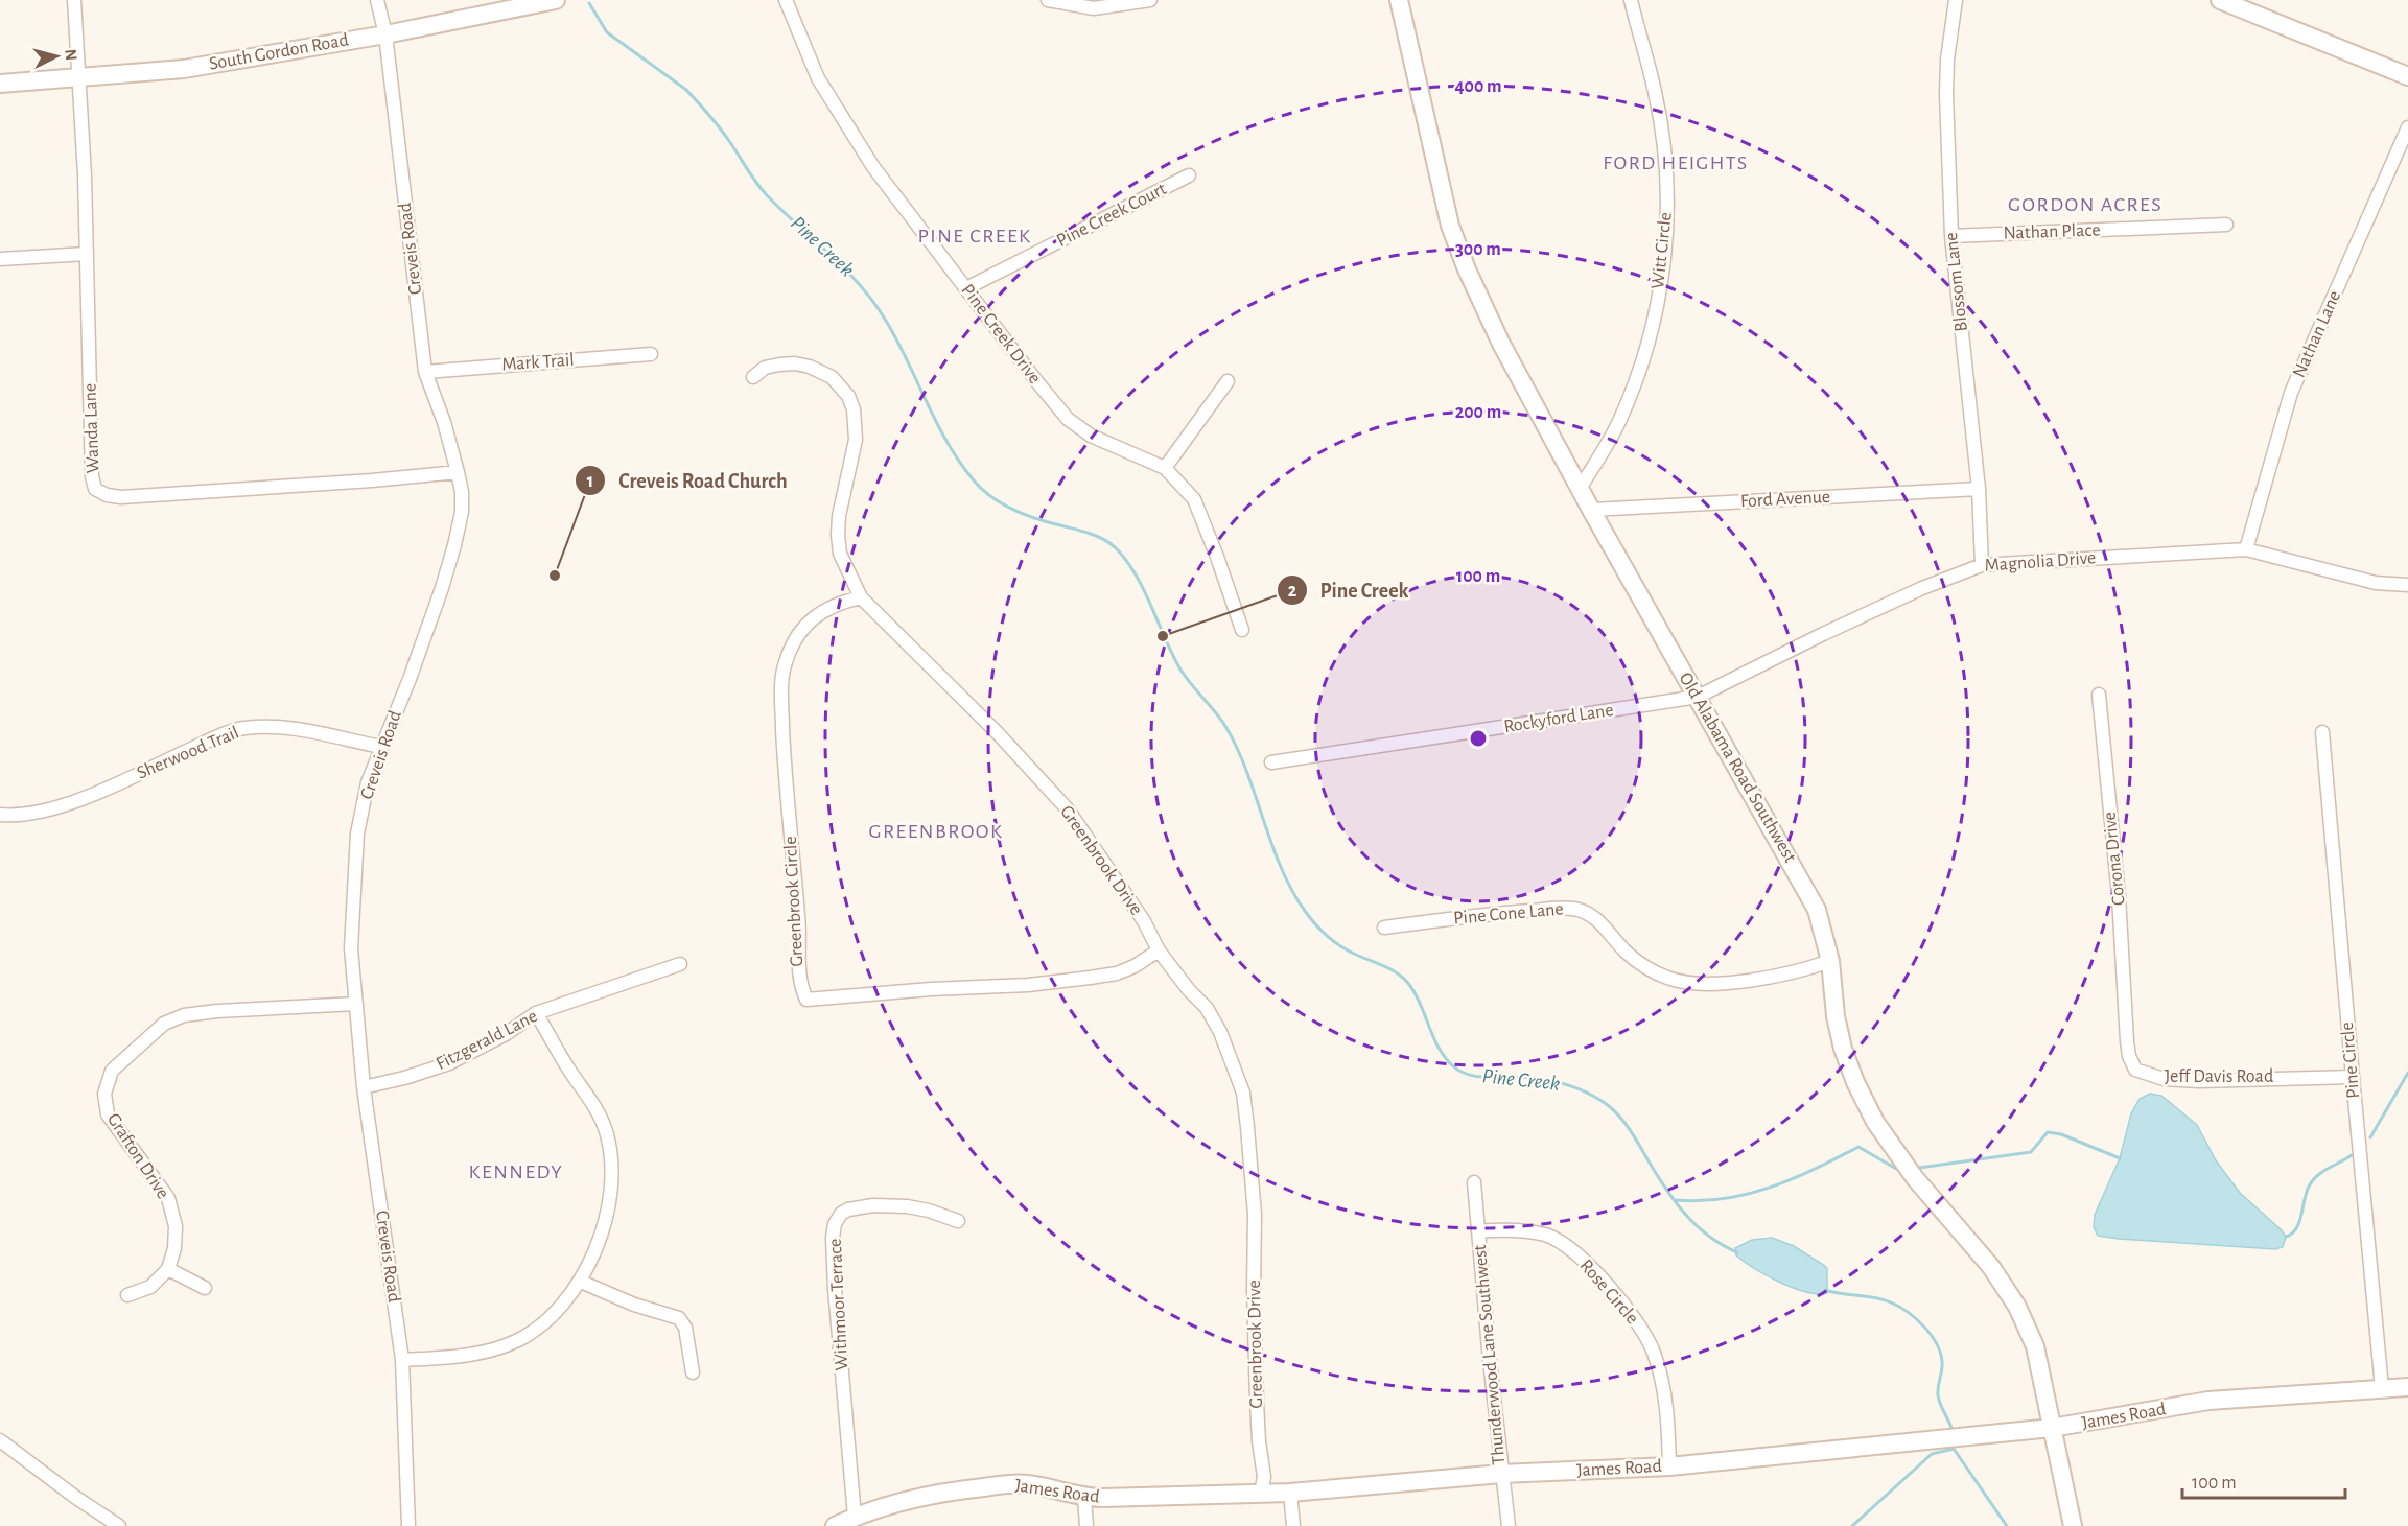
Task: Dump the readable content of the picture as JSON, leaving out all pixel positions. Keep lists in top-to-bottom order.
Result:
{
  "streets": {
    "street": [
      "South Gordon Road",
      "Pine Creek Court",
      "Nathan Place",
      "Creveis Road",
      "Witt Circle",
      "Blossom Lane",
      "Pine Creek Drive",
      "Nathan Lane",
      "Mark Trail",
      "Wanda Lane",
      "Ford Avenue",
      "Magnolia Drive",
      "Rockyford Lane",
      "Sherwood Trail",
      "Old Alabama Road Southwest",
      "Corona Drive",
      "Greenbrook Drive",
      "Greenbrook Circle",
      "Pine Cone Lane",
      "Fitzgerald Lane",
      "Pine Circle",
      "Jeff Davis Road",
      "Grafton Drive",
      "Rose Circle",
      "Withmoor Terrace",
      "Thunderwood Lane Southwest",
      "James Road"
    ]
  },
  "crossings": [
    ["South Gordon Road", "Creveis Road"],
    ["South Gordon Road", "Wanda Lane"],
    ["Pine Creek Court", "Pine Creek Drive"],
    ["Nathan Place", "Blossom Lane"],
    ["Creveis Road", "Mark Trail"],
    ["Creveis Road", "Wanda Lane"],
    ["Creveis Road", "Sherwood Trail"],
    ["Creveis Road", "Fitzgerald Lane"],
    ["Creveis Road", "Grafton Drive"],
    ["Witt Circle", "Old Alabama Road Southwest"],
    ["Blossom Lane", "Ford Avenue"],
    ["Blossom Lane", "Magnolia Drive"],
    ["Nathan Lane", "Magnolia Drive"],
    ["Ford Avenue", "Old Alabama Road Southwest"],
    ["Magnolia Drive", "Rockyford Lane"],
    ["Magnolia Drive", "Old Alabama Road Southwest"],
    ["Rockyford Lane", "Old Alabama Road Southwest"],
    ["Old Alabama Road Southwest", "Pine Cone Lane"],
    ["Old Alabama Road Southwest", "James Road"],
    ["Corona Drive", "Jeff Davis Road"],
    ["Greenbrook Drive", "Greenbrook Circle"],
    ["Greenbrook Drive", "James Road"],
    ["Pine Circle", "Jeff Davis Road"],
    ["Pine Circle", "James Road"],
    ["Rose Circle", "Thunderwood Lane Southwest"],
    ["Rose Circle", "James Road"],
    ["Withmoor Terrace", "James Road"],
    ["Thunderwood Lane Southwest", "James Road"]
  ],
  "districts": [
    "FORD HEIGHTS",
    "GORDON ACRES",
    "PINE CREEK",
    "GREENBROOK",
    "KENNEDY"
  ],
  "water": ["Pine Creek"],
  "places": ["Creveis Road Church", "Pine Creek"],
  "scale_bar": "100 m",
  "north": "right",
  "rings": [
    "400 m",
    "300 m",
    "200 m",
    "100 m"
  ]
}
